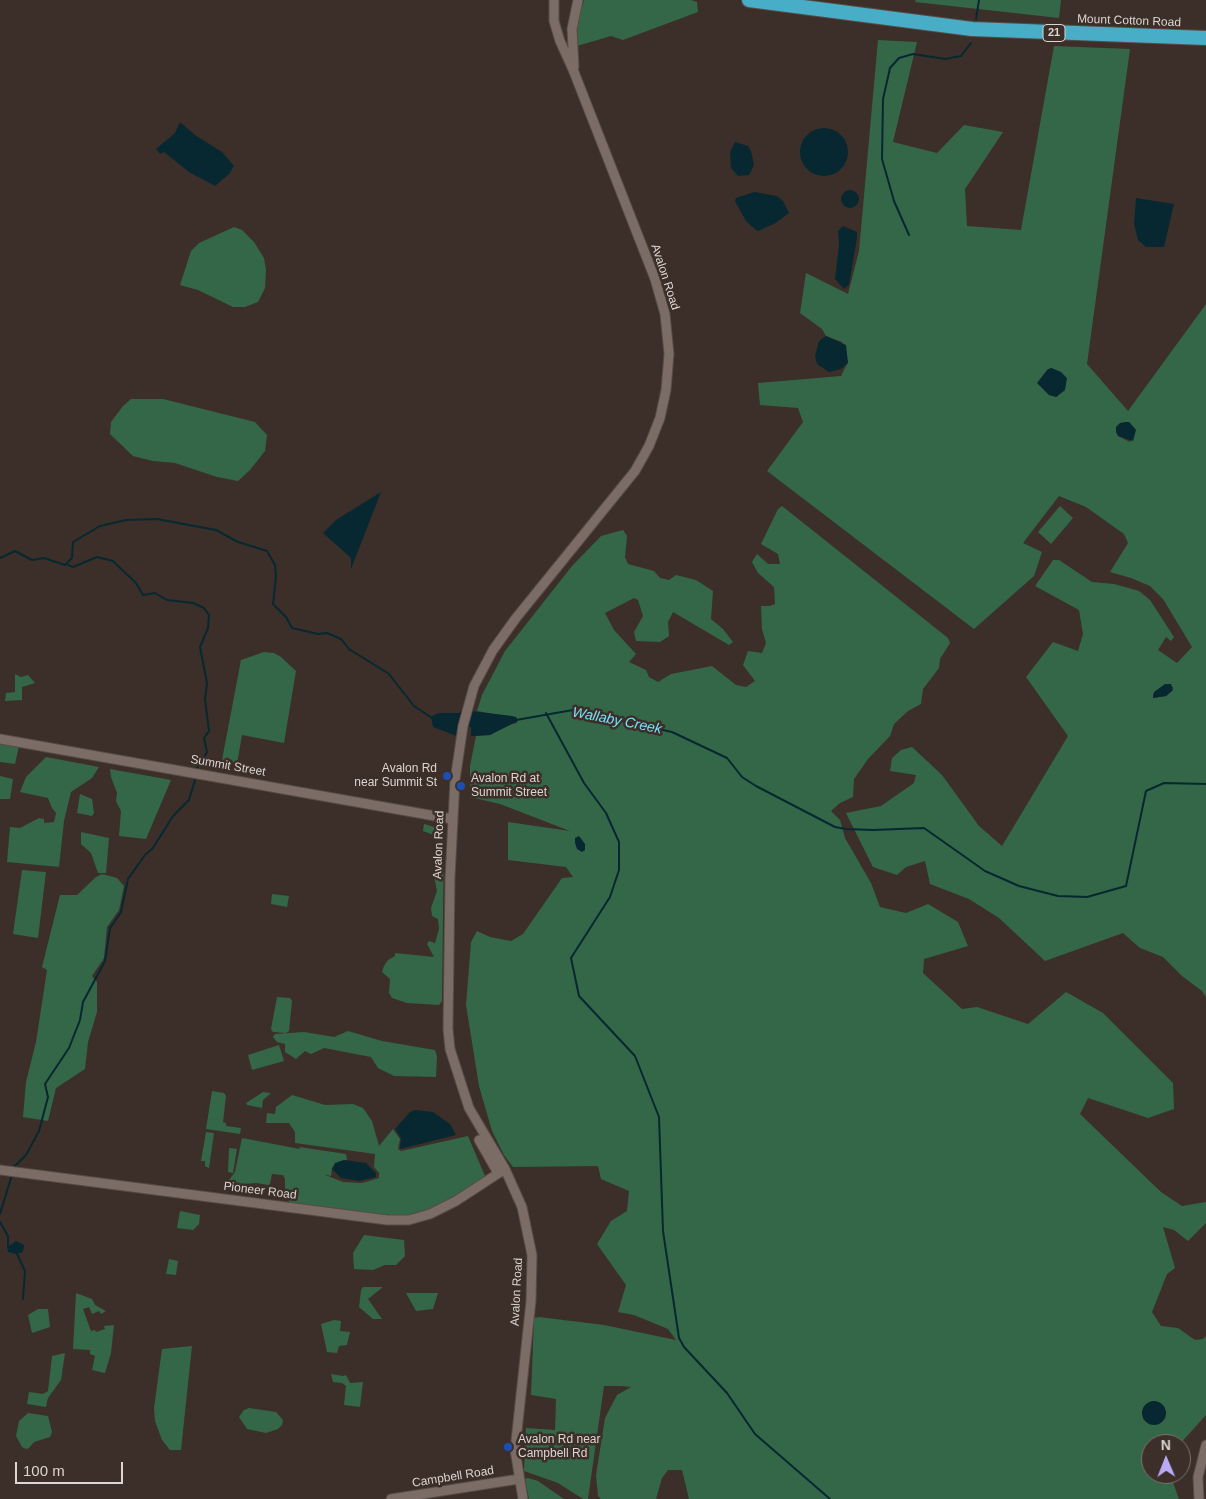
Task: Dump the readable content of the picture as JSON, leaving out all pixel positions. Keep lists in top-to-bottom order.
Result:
{
  "streets": {
    "highway": ["Mount Cotton Road", "21"],
    "street": [
      "Avalon Road",
      "Summit Street",
      "Pioneer Road",
      "Campbell Road"
    ]
  },
  "crossings": [
    ["Avalon Road", "Summit Street"],
    ["Avalon Road", "Pioneer Road"],
    ["Avalon Road", "Campbell Road"]
  ],
  "water": ["Wallaby Creek"],
  "places": ["Avalon Rd near Summit St", "Avalon Rd at Summit Street", "Avalon Rd near Campbell Rd"],
  "scale_bar": "100 m",
  "north": "top"
}
